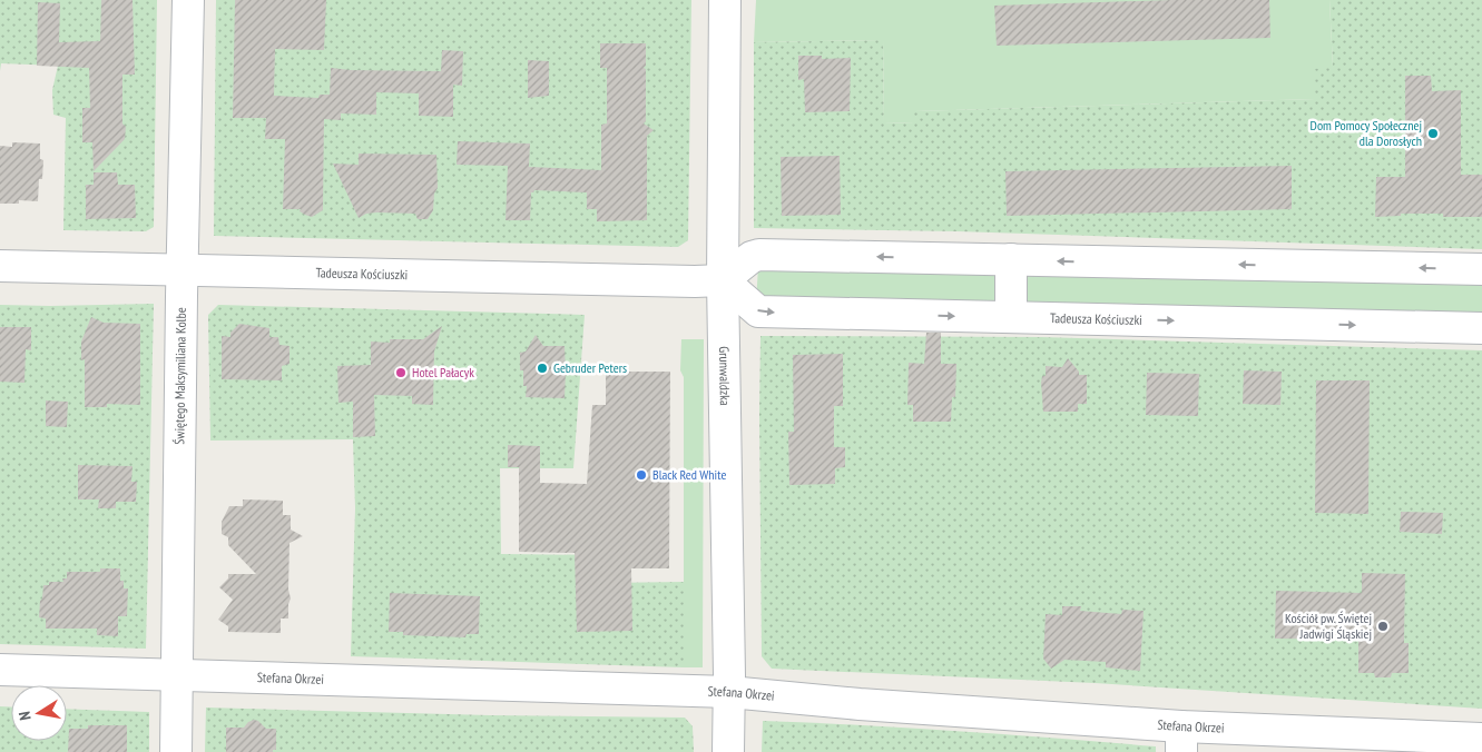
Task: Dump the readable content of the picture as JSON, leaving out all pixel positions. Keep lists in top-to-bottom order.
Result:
{
  "streets": {
    "street": [
      "Tadeusza Kościuszki",
      "Świętego Maksymiliana Kolbe",
      "Grunwaldzka",
      "Stefana Okrzei"
    ]
  },
  "crossings": [
    ["Tadeusza Kościuszki", "Świętego Maksymiliana Kolbe"],
    ["Tadeusza Kościuszki", "Grunwaldzka"],
    ["Świętego Maksymiliana Kolbe", "Stefana Okrzei"],
    ["Grunwaldzka", "Stefana Okrzei"]
  ],
  "places": [
    "Dom Pomocy Społecznej dla Dorosłych",
    "Gebruder Peters",
    "Hotel Pałacyk",
    "Black Red White",
    "Kościół pw. Świętej Jadwigi Śląskiej"
  ],
  "north": "left"
}
